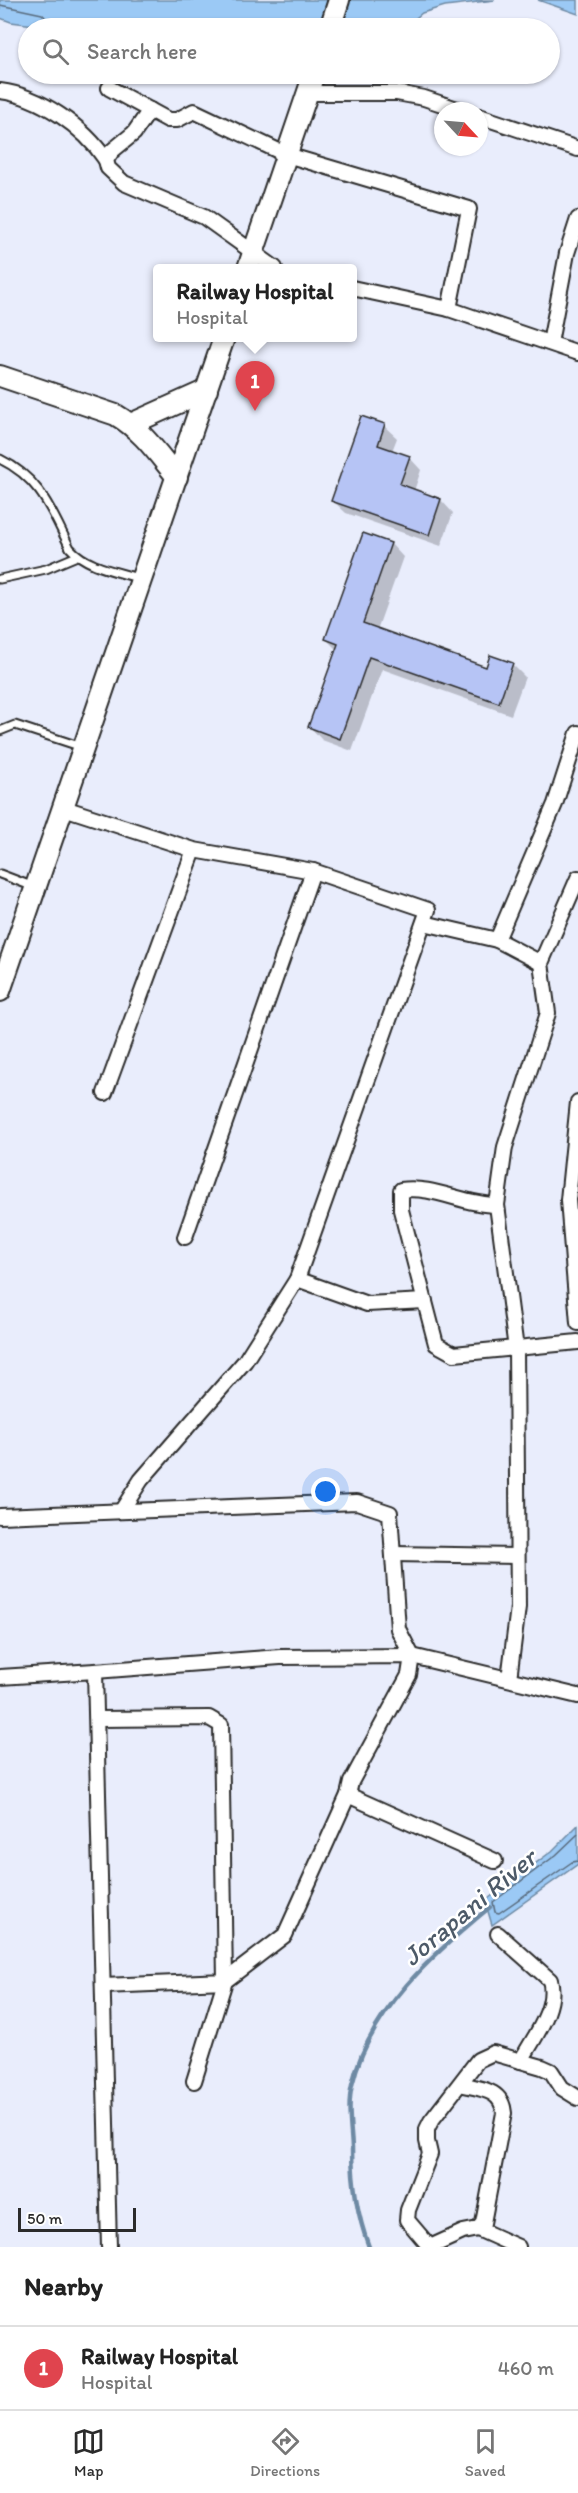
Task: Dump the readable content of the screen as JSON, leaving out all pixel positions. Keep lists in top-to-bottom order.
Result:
{
  "water": ["Jorapani River"],
  "scale_bar": "50 m",
  "north": "bottom right",
  "page": {
    "search": "Search here",
    "popup": ["Railway Hospital", "Hospital"],
    "pins": "1",
    "scale": "50 m",
    "heading": "Nearby",
    "list": [
      {
        "mark": "1",
        "name": "Railway Hospital",
        "note": "Hospital",
        "value": "460 m"
      }
    ],
    "nav": ["Map", "Directions", "Saved"]
  }
}
